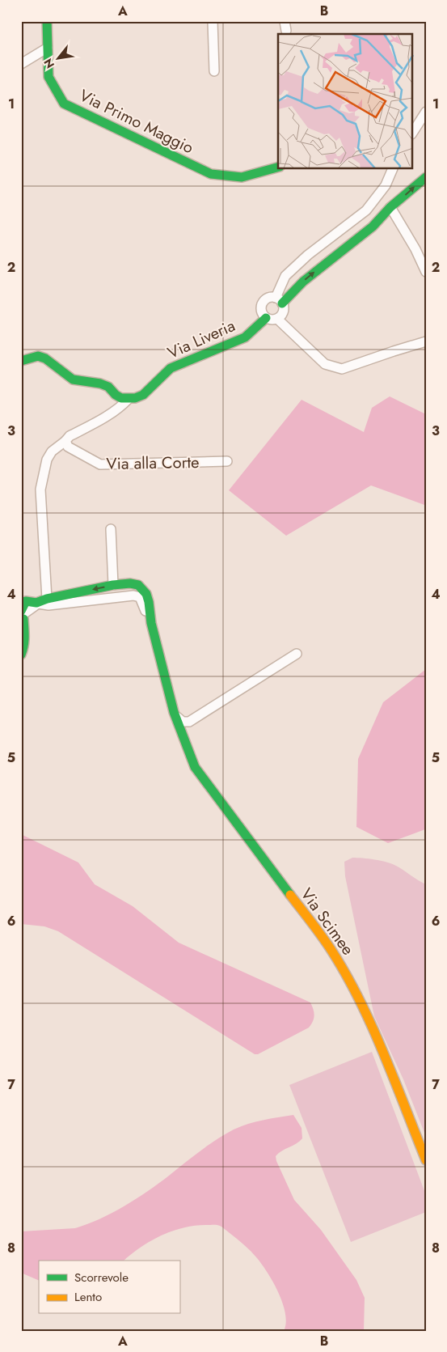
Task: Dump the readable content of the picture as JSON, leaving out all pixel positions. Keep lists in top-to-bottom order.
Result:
{
  "streets": {
    "street": [
      "Via Primo Maggio",
      "Via Liveria",
      "Via alla Corte",
      "Via Scimee"
    ]
  },
  "legend": ["Scorrevole", "Lento"],
  "north": "bottom left",
  "grid": {
    "columns": ["A", "B"],
    "rows": [
      "1",
      "2",
      "3",
      "4",
      "5",
      "6",
      "7",
      "8"
    ]
  }
}
